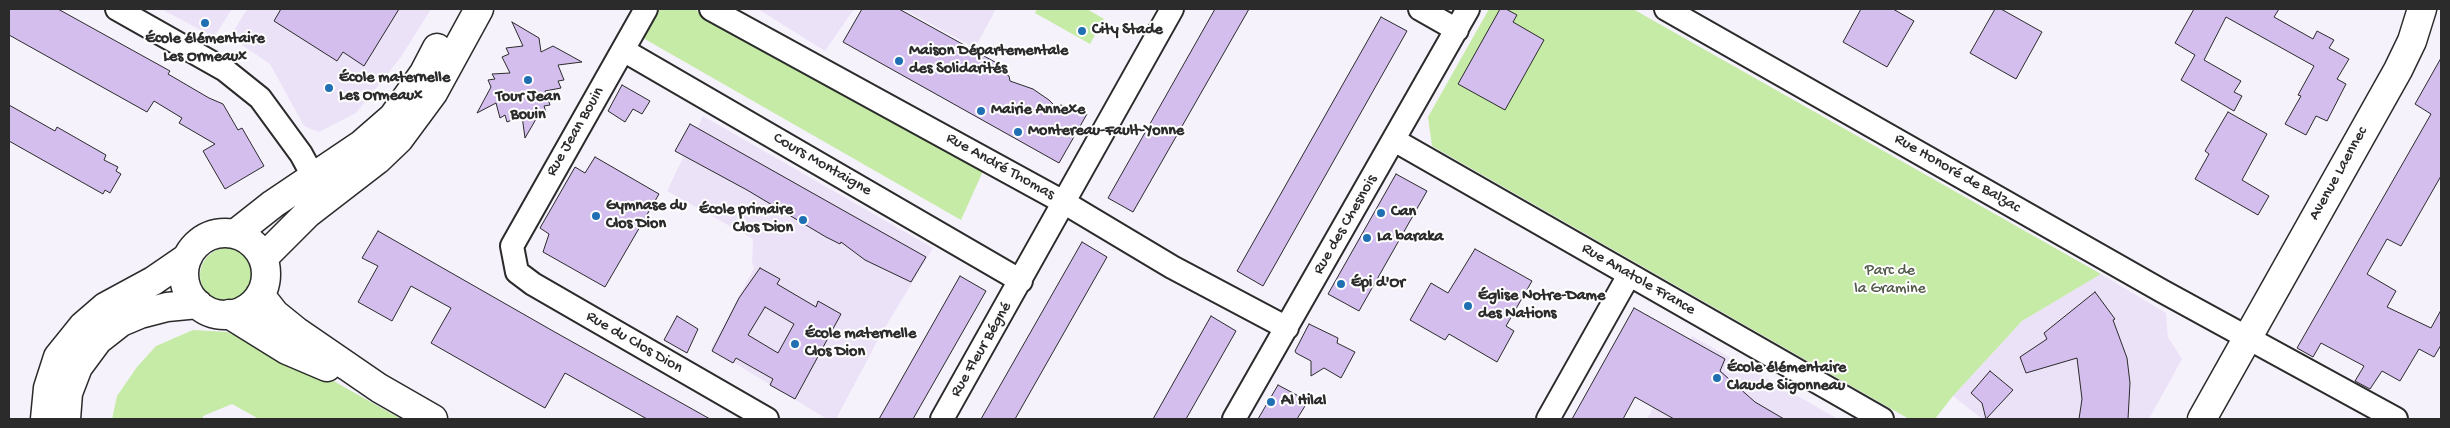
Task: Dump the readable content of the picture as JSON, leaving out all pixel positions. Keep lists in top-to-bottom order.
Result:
{
  "streets": {
    "street": [
      "Rue Jean Bouin",
      "Cours Montaigne",
      "Rue André Thomas",
      "Rue Honoré de Balzac",
      "Avenue Laennec",
      "Rue des Chesnois",
      "Rue Anatole France",
      "Rue du Clos Dion",
      "Rue Fleur Bégné"
    ]
  },
  "crossings": [
    ["Rue Jean Bouin", "Cours Montaigne"],
    ["Rue Jean Bouin", "Rue du Clos Dion"],
    ["Cours Montaigne", "Rue Fleur Bégné"],
    ["Rue André Thomas", "Rue des Chesnois"],
    ["Rue André Thomas", "Rue Fleur Bégné"],
    ["Rue Honoré de Balzac", "Avenue Laennec"],
    ["Rue des Chesnois", "Rue Anatole France"]
  ],
  "parks": ["Parc de la Gramine"],
  "places": [
    "École élémentaire Les Ormeaux",
    "City Stade",
    "Maison Départementale des Solidarités",
    "Tour Jean Bouin",
    "École maternelle Les Ormeaux",
    "Mairie Annexe",
    "Montereau-Fault-Yonne",
    "Can",
    "Gymnase du Clos Dion",
    "École primaire Clos Dion",
    "La baraka",
    "Épi d'Or",
    "Église Notre-Dame des Nations",
    "École maternelle Clos Dion",
    "École élémentaire Claude Sigonneau",
    "Al Hilal"
  ]
}
